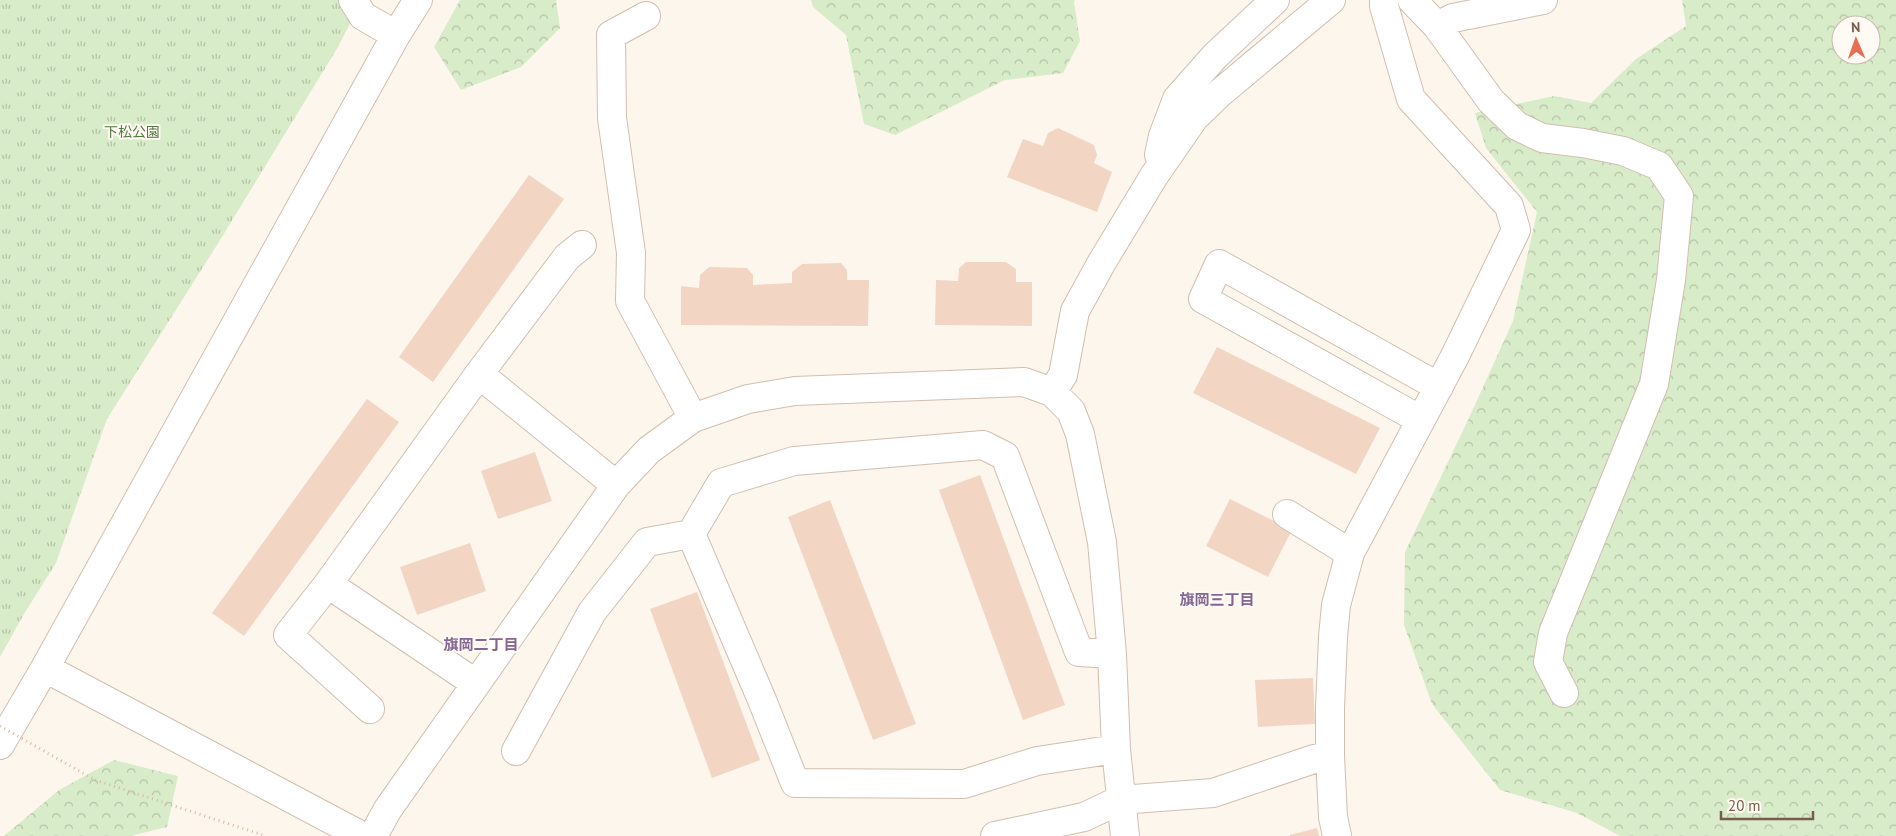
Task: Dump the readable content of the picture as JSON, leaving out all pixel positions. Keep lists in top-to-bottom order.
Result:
{
  "districts": ["旗岡三丁目", "旗岡二丁目"],
  "parks": ["下松公園"],
  "scale_bar": "20 m",
  "north": "top"
}
